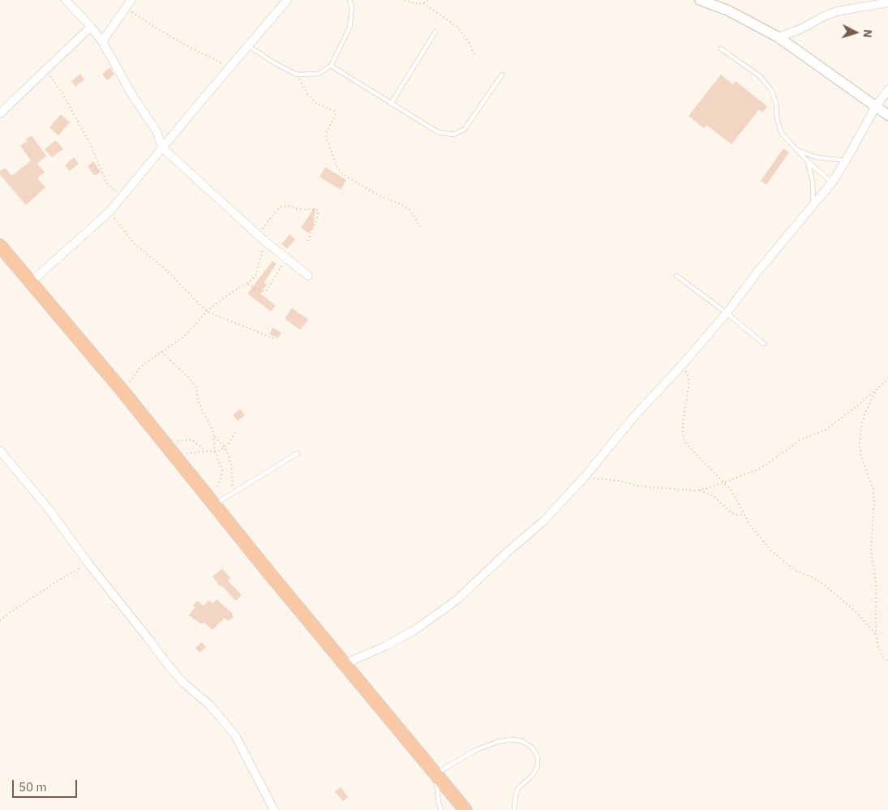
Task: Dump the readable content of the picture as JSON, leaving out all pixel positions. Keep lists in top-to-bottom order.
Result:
{
  "scale_bar": "50 m",
  "north": "right"
}
